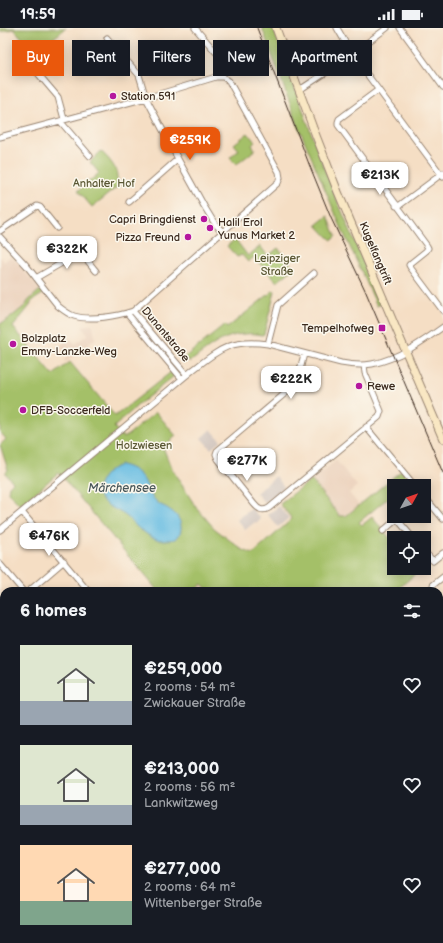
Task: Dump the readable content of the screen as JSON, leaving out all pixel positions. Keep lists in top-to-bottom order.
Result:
{
  "streets": {
    "street": ["Kugelfangtrift", "Dunantstraße"]
  },
  "water": ["Märchensee"],
  "parks": ["Anhalter Hof", "Leipziger Straße", "Holzwiesen"],
  "places": {
    "other": [
      "Station 591",
      "Capri Bringdienst",
      "Halil Erol Yunus Market 2",
      "Pizza Freund",
      "Bolzplatz Emmy-Lanzke-Weg",
      "Rewe",
      "DFB-Soccerfeld"
    ],
    "transit": ["Tempelhofweg"]
  },
  "north": "top right",
  "page": {
    "status": "19:59",
    "chip": [
      "Buy",
      "Rent",
      "Filters",
      "New",
      "Apartment"
    ],
    "price": [
      "€259K",
      "€213K",
      "€322K",
      "€222K",
      "€277K",
      "€476K"
    ],
    "heading": "6 homes",
    "list": [
      {
        "name": "€259,000",
        "note": "2 rooms · 54 m² · Zwickauer Straße"
      },
      {
        "name": "€213,000",
        "note": "2 rooms · 56 m² · Lankwitzweg"
      },
      {
        "name": "€277,000",
        "note": "2 rooms · 64 m² · Wittenberger Straße"
      }
    ]
  }
}
